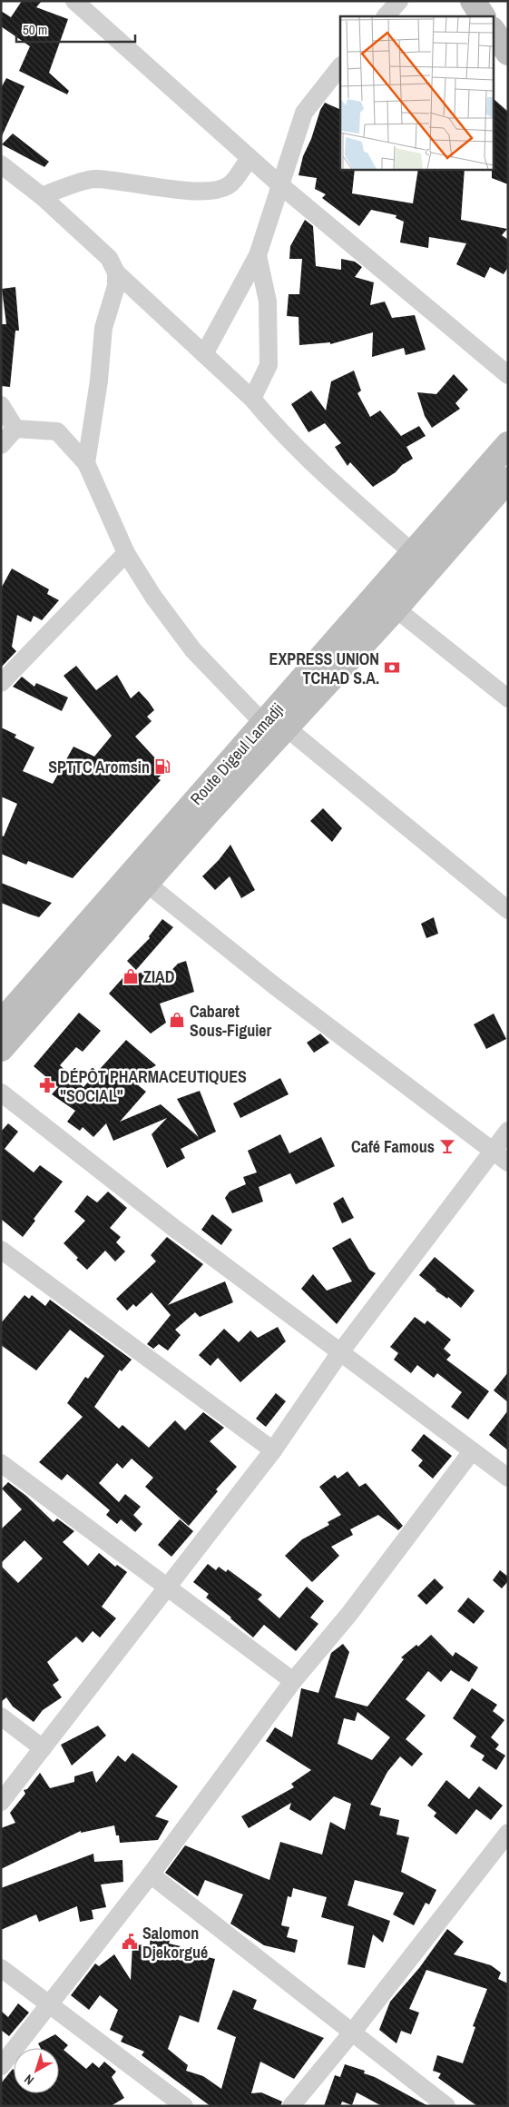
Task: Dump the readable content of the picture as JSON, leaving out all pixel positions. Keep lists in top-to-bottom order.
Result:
{
  "streets": {
    "main road": ["Route Digeul Lamadji"]
  },
  "places": {
    "bank": ["EXPRESS UNION TCHAD S.A."],
    "fuel station": ["SPTTC Aromsin"],
    "shop": ["ZIAD", "Cabaret Sous-Figuier"],
    "pharmacy": ["DÉPÔT PHARMACEUTIQUES \"SOCIAL\""],
    "bar": ["Café Famous"],
    "public building": ["Salomon Djekorgué"]
  },
  "scale_bar": "50 m",
  "north": "bottom left"
}
